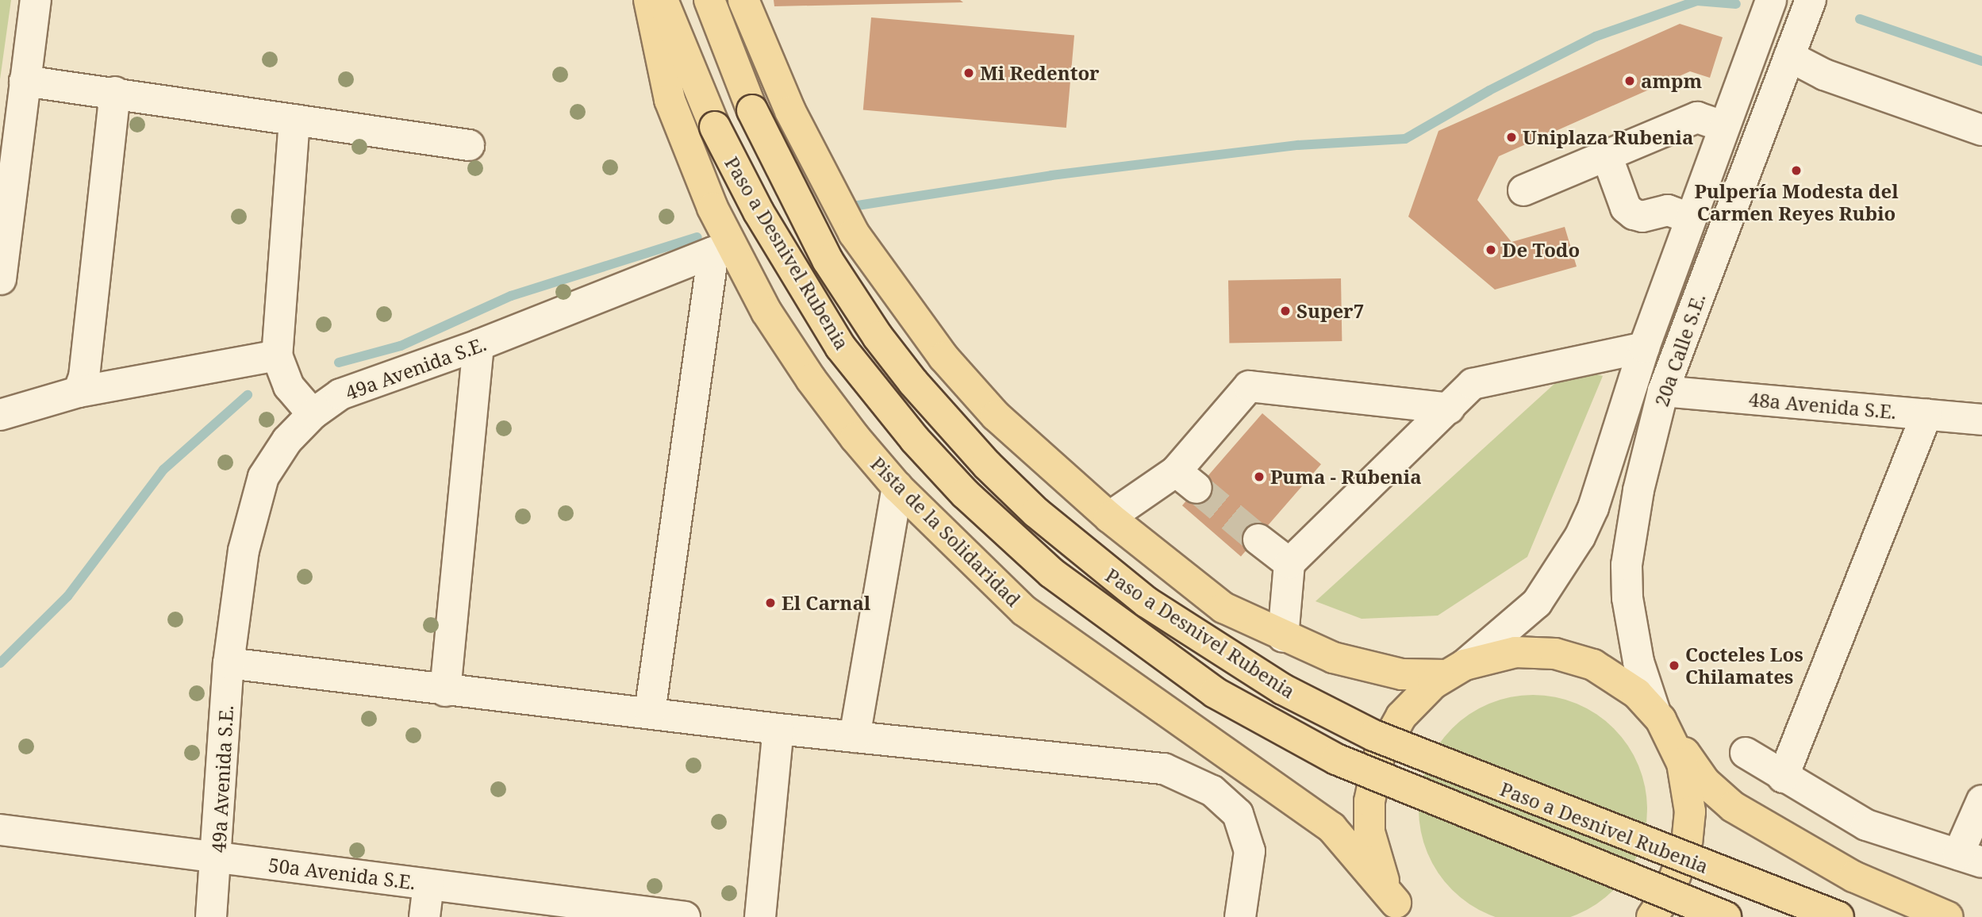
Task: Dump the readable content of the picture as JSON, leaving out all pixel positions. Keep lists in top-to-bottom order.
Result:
{
  "streets": {
    "main road": ["Paso a Desnivel Rubenia", "Pista de la Solidaridad"],
    "street": [
      "20a Calle S.E.",
      "49a Avenida S.E.",
      "48a Avenida S.E.",
      "50a Avenida S.E."
    ]
  },
  "crossings": [
    ["20a Calle S.E.", "48a Avenida S.E."],
    ["49a Avenida S.E.", "Pista de la Solidaridad"],
    ["49a Avenida S.E.", "50a Avenida S.E."]
  ],
  "places": [
    "Mi Redentor",
    "ampm",
    "Uniplaza Rubenia",
    "Pulpería Modesta del Carmen Reyes Rubio",
    "De Todo",
    "Super7",
    "Puma - Rubenia",
    "El Carnal",
    "Cocteles Los Chilamates"
  ]
}
